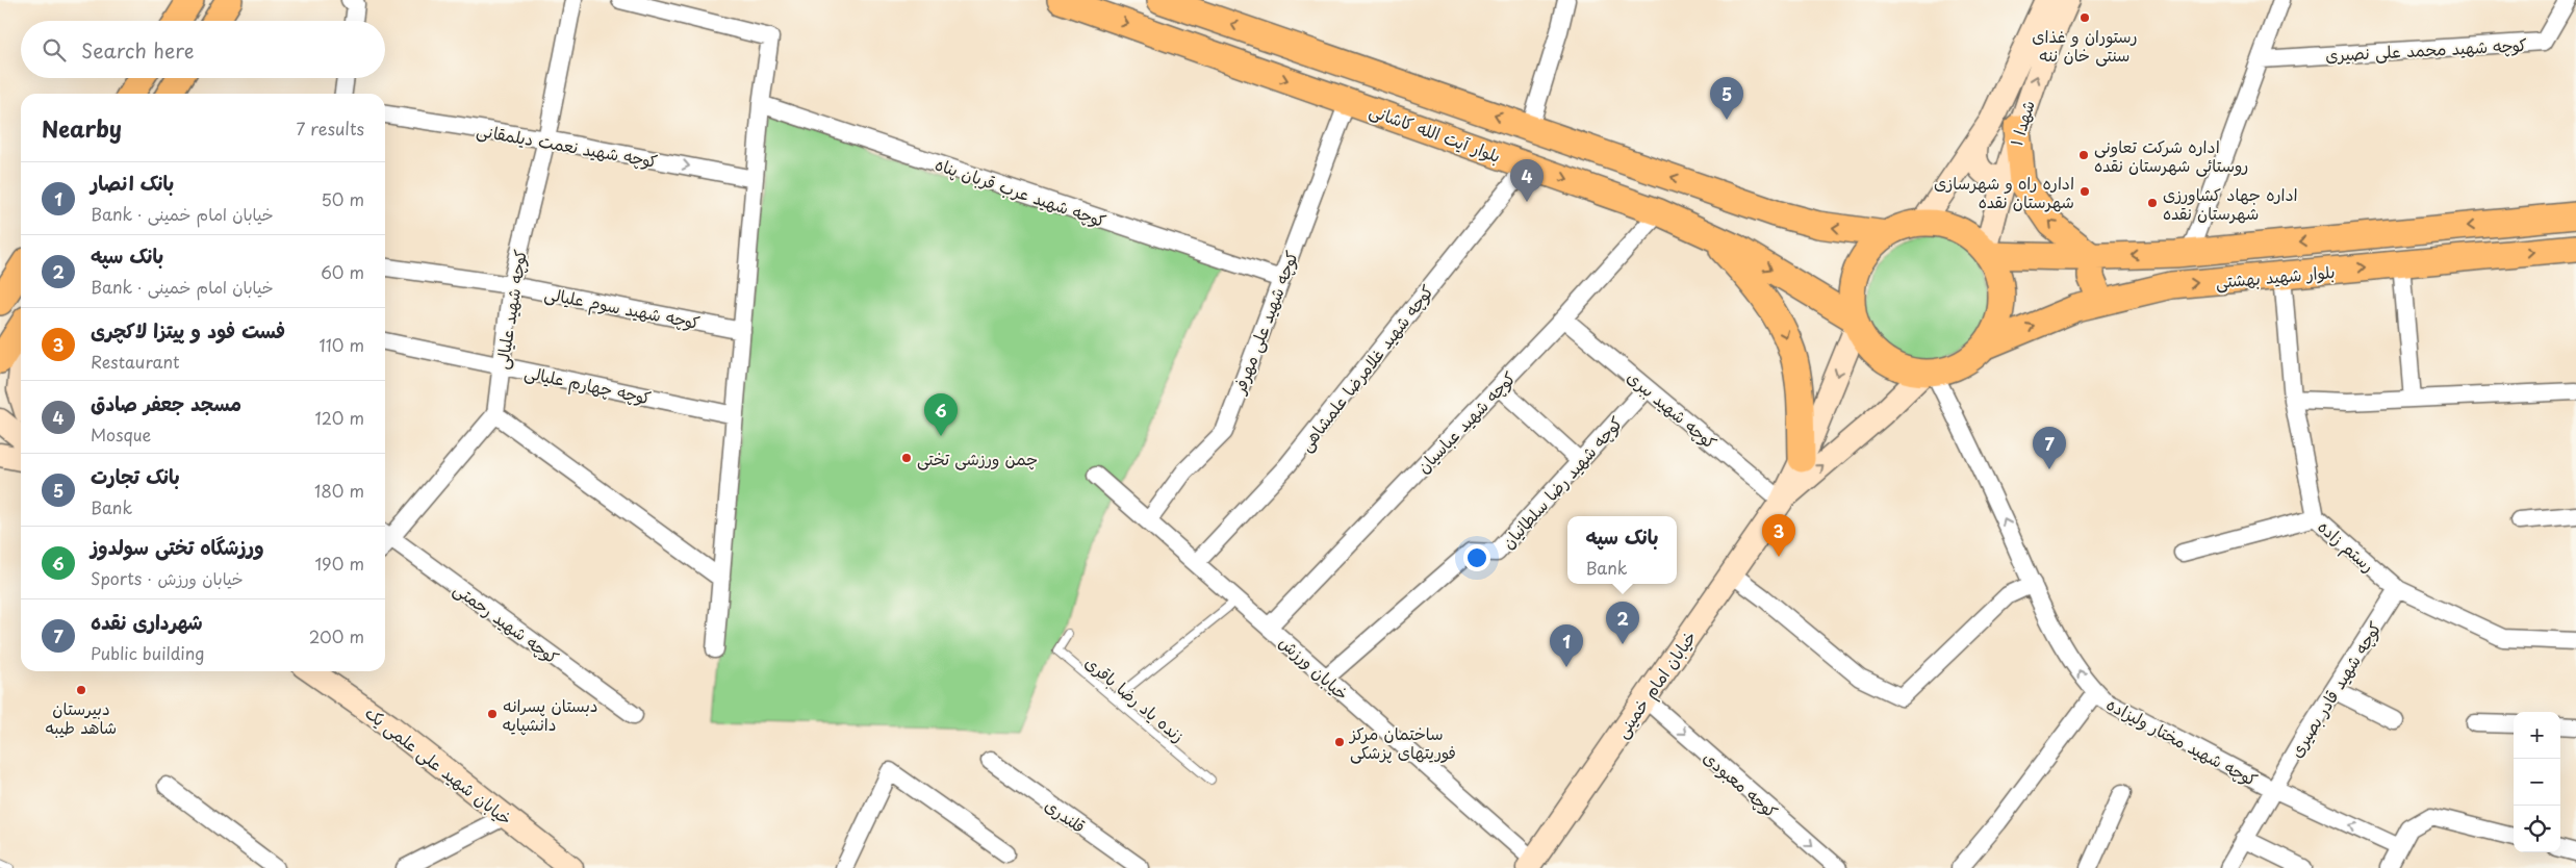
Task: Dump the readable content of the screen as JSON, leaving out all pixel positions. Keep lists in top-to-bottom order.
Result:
{
  "streets": {
    "main road": [
      "شهدا ۱",
      "بلوار آیت الله کاشانی",
      "بلوار شهید بهشتی",
      "خیابان امام خمینی",
      "خیابان شهید علی علمی یک"
    ],
    "street": [
      "کوچه شهید محمد علی نصیری",
      "کوچه شهید نعمت دیلمقانی",
      "کوچه شهید عرب قربان پناه",
      "کوچه شهید سوم علیالی",
      "کوچه شهید علیالی",
      "کوچه شهید علی مهرفر",
      "کوچه شهید غلامرضا علمشاهی",
      "کوچه چهارم علیالی",
      "کوچه شهید ببری",
      "کوچه شهید عباسیان",
      "کوچه شهید رضا سلطانیان",
      "رستم زاده",
      "کوچه شهید رحمتی",
      "خیابان ورزش",
      "کوچه شهید قادر بصیری",
      "کوچه شهید مختار ولیزاده",
      "کوچه معبودی",
      "قلندری"
    ],
    "lane": ["زنده یاد رضا باقری"]
  },
  "crossings": [
    ["شهدا ۱", "بلوار آیت الله کاشانی"],
    ["شهدا ۱", "بلوار شهید بهشتی"],
    ["شهدا ۱", "کوچه شهید مختار ولیزاده"],
    ["بلوار آیت الله کاشانی", "بلوار شهید بهشتی"],
    ["بلوار آیت الله کاشانی", "کوچه شهید علی مهرفر"],
    ["بلوار آیت الله کاشانی", "کوچه شهید غلامرضا علمشاهی"],
    ["بلوار آیت الله کاشانی", "کوچه شهید عباسیان"],
    ["بلوار آیت الله کاشانی", "کوچه شهید مختار ولیزاده"],
    ["کوچه شهید نعمت دیلمقانی", "کوچه شهید علیالی"],
    ["کوچه شهید عرب قربان پناه", "کوچه شهید علی مهرفر"],
    ["بلوار شهید بهشتی", "رستم زاده"],
    ["بلوار شهید بهشتی", "کوچه شهید مختار ولیزاده"],
    ["کوچه شهید سوم علیالی", "کوچه شهید علیالی"],
    ["کوچه شهید علیالی", "کوچه چهارم علیالی"],
    ["کوچه شهید علی مهرفر", "خیابان ورزش"],
    ["کوچه شهید غلامرضا علمشاهی", "خیابان ورزش"],
    ["کوچه شهید ببری", "کوچه شهید عباسیان"],
    ["کوچه شهید ببری", "کوچه شهید رضا سلطانیان"],
    ["کوچه شهید ببری", "خیابان امام خمینی"],
    ["کوچه شهید عباسیان", "خیابان ورزش"],
    ["کوچه شهید رضا سلطانیان", "خیابان ورزش"],
    ["رستم زاده", "کوچه شهید قادر بصیری"],
    ["خیابان ورزش", "خیابان امام خمینی"],
    ["خیابان امام خمینی", "کوچه معبودی"],
    ["کوچه شهید قادر بصیری", "کوچه شهید مختار ولیزاده"]
  ],
  "one_way": ["کوچه شهید نعمت دیلمقانی", "کوچه شهید مختار ولیزاده", "کوچه معبودی"],
  "places": [
    "رستوران و غذای سنتی خان ننه",
    "اداره شرکت تعاونی روستائی شهرستان نقده",
    "اداره راه و شهرسازی شهرستان نقده",
    "اداره جهاد کشاورزی شهرستان نقده",
    "چمن ورزشی تختی",
    "دبیرستان شاهد طیبه",
    "دبستان پسرانه دانشپایه",
    "ساختمان مرکز فوریتهای پزشکی"
  ],
  "page": {
    "search": "Search here",
    "pins": [
      "5",
      "4",
      "6",
      "7",
      "3",
      "2",
      "1"
    ],
    "heading": ["Nearby", "7 results"],
    "list": [
      {
        "mark": "1",
        "name": "بانک انصار",
        "note": "Bank · خیابان امام خمینی",
        "value": "50 m"
      },
      {
        "mark": "2",
        "name": "بانک سپه",
        "note": "Bank · خیابان امام خمینی",
        "value": "60 m"
      },
      {
        "mark": "3",
        "name": "فست فود و پیتزا لاکچری",
        "note": "Restaurant",
        "value": "110 m"
      },
      {
        "mark": "4",
        "name": "مسجد جعفر صادق",
        "note": "Mosque",
        "value": "120 m"
      },
      {
        "mark": "5",
        "name": "بانک تجارت",
        "note": "Bank",
        "value": "180 m"
      },
      {
        "mark": "6",
        "name": "ورزشگاه تختی سولدوز",
        "note": "Sports · خیابان ورزش",
        "value": "190 m"
      },
      {
        "mark": "7",
        "name": "شهرداری نقده",
        "note": "Public building",
        "value": "200 m"
      }
    ],
    "popup": ["بانک سپه", "Bank"],
    "map_buttons": ["+", "−"]
  }
}
